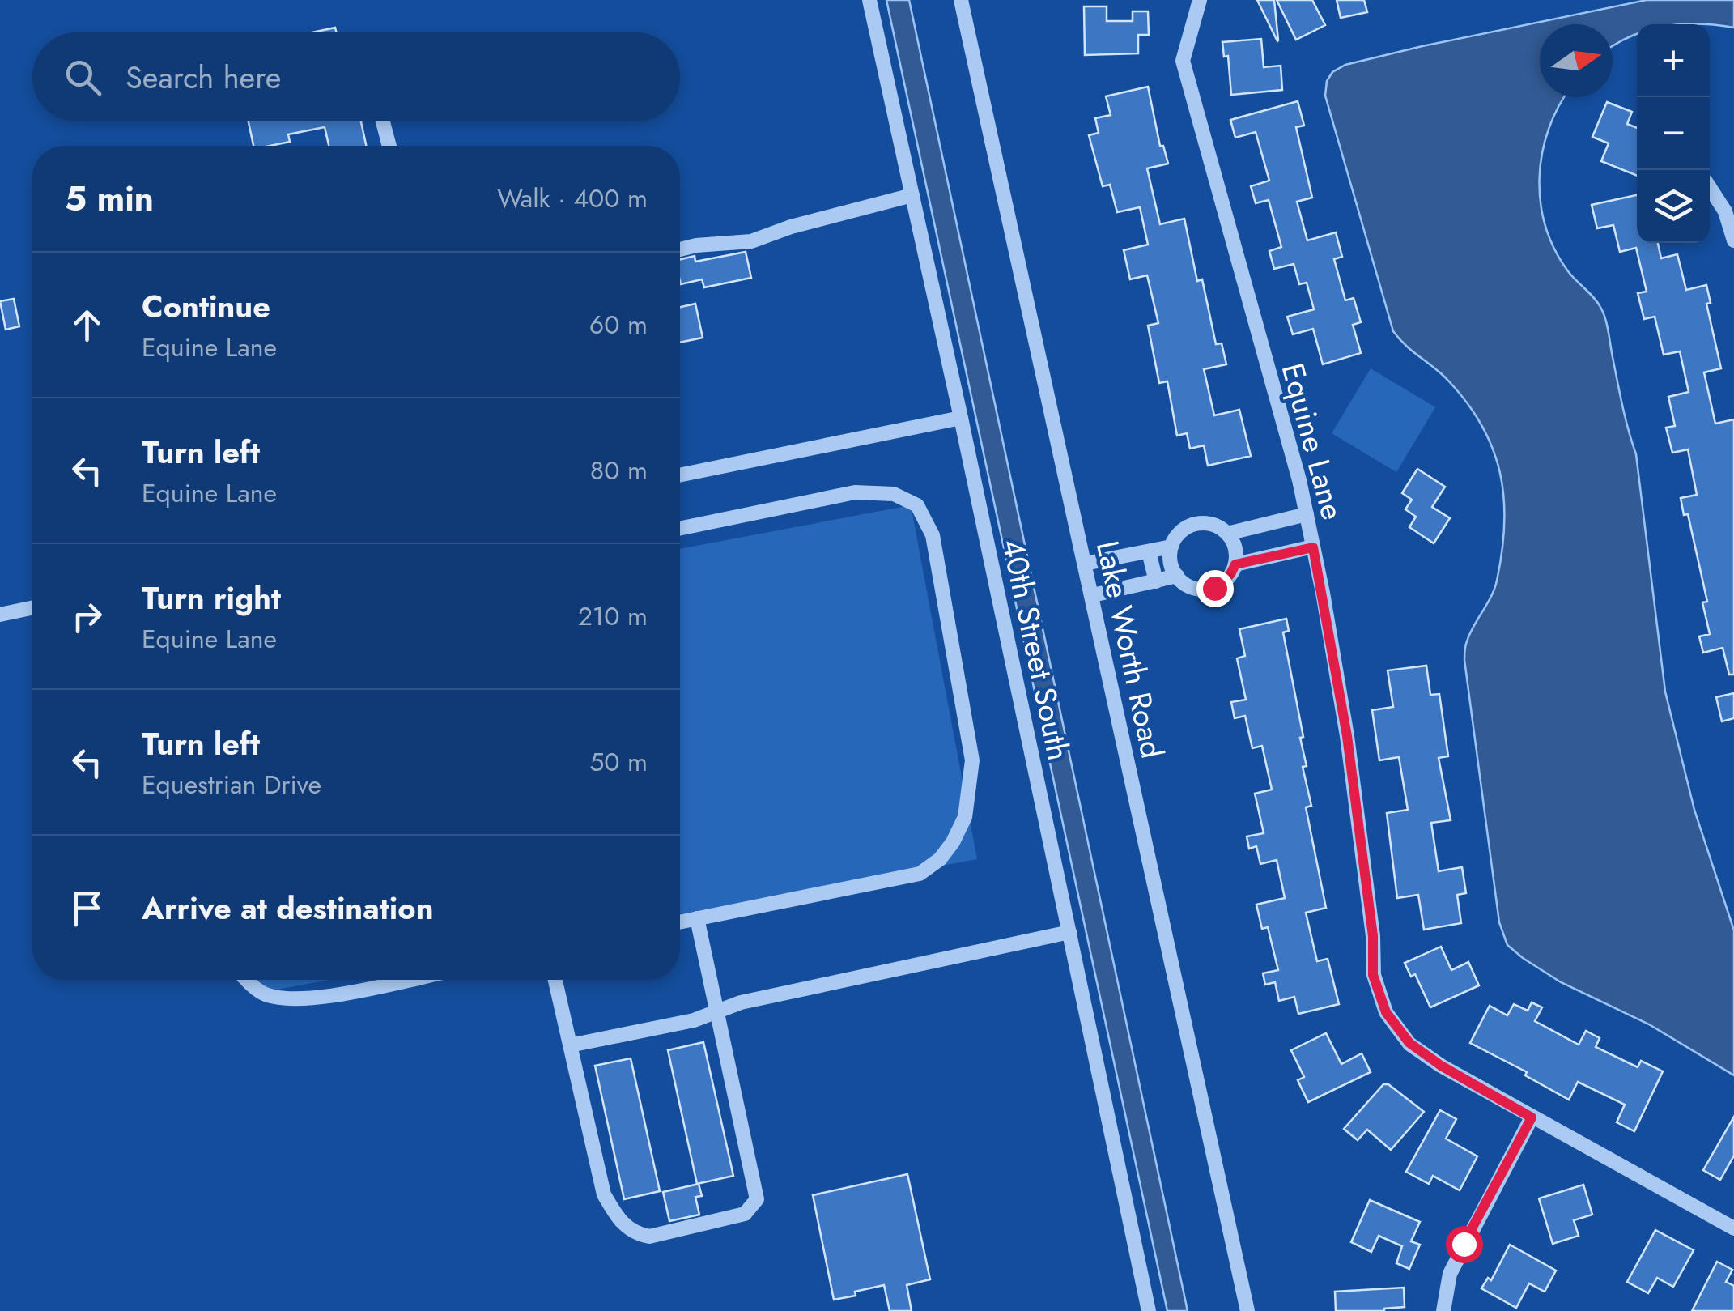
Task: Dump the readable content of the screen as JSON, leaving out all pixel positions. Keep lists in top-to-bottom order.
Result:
{
  "streets": {
    "street": ["Equine Lane", "40th Street South", "Lake Worth Road"]
  },
  "north": "right",
  "page": {
    "map_buttons": ["+", "−"],
    "search": "Search here",
    "heading": ["5 min", "Walk · 400 m"],
    "list": [
      ["Continue", "Equine Lane", "60 m"],
      ["Turn left", "Equine Lane", "80 m"],
      ["Turn right", "Equine Lane", "210 m"],
      ["Turn left", "Equestrian Drive", "50 m"],
      "Arrive at destination"
    ]
  }
}
